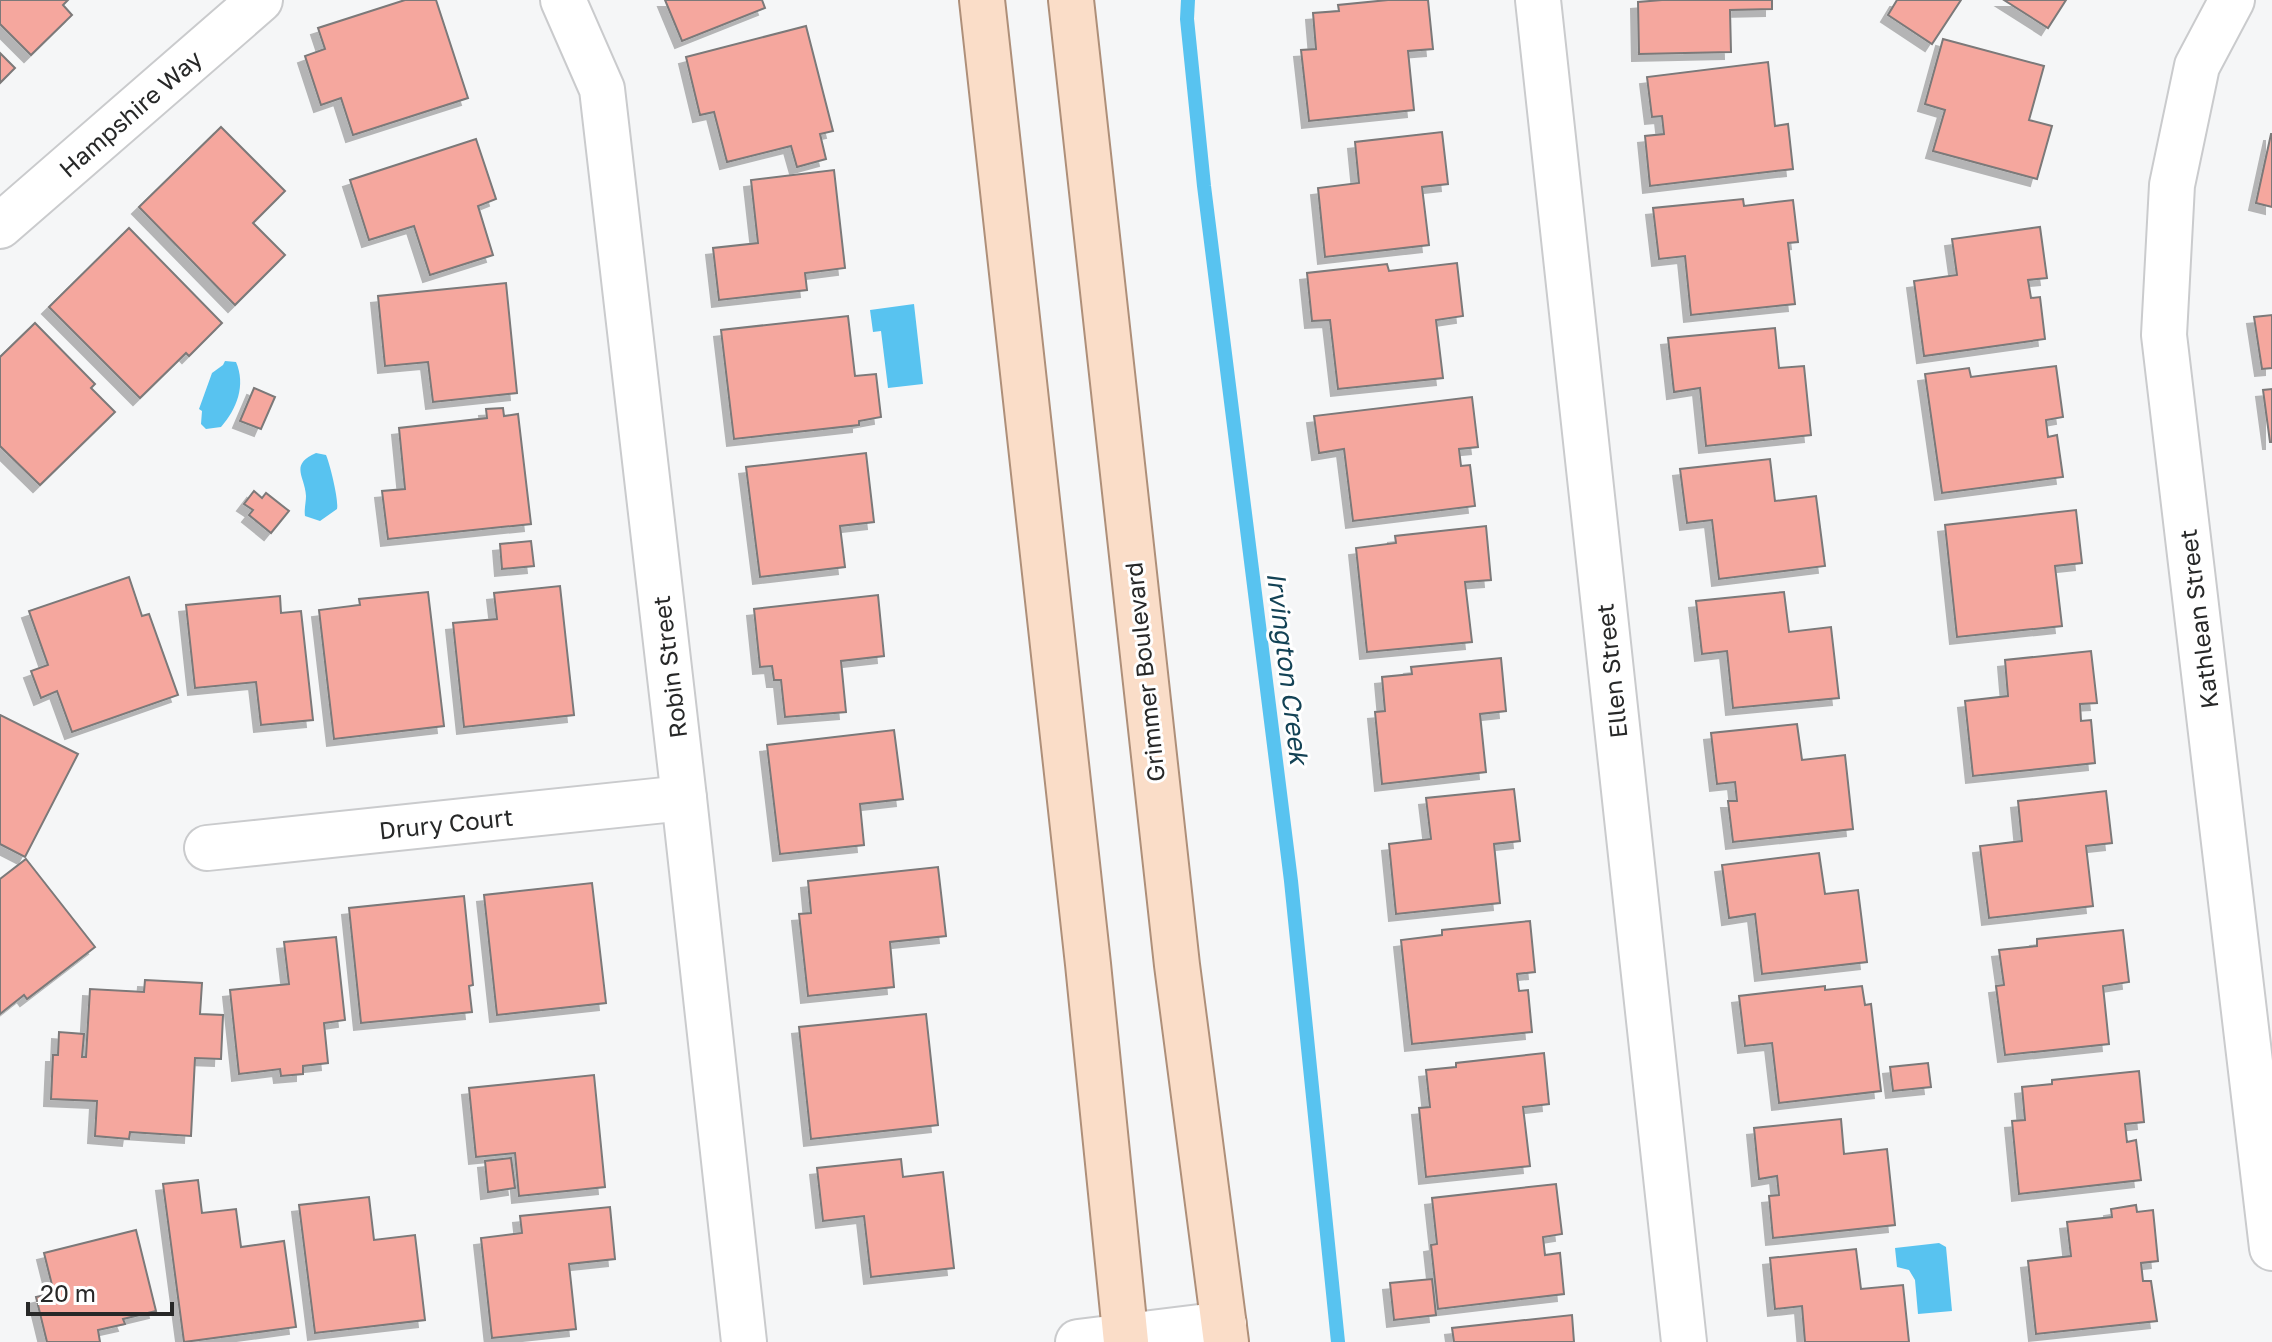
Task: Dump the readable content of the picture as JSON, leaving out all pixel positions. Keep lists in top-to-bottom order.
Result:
{
  "streets": {
    "main road": ["Grimmer Boulevard"],
    "street": [
      "Hampshire Way",
      "Kathlean Street",
      "Robin Street",
      "Ellen Street",
      "Drury Court"
    ]
  },
  "crossings": [
    ["Robin Street", "Drury Court"]
  ],
  "water": ["Irvington Creek"],
  "scale_bar": "20 m"
}
